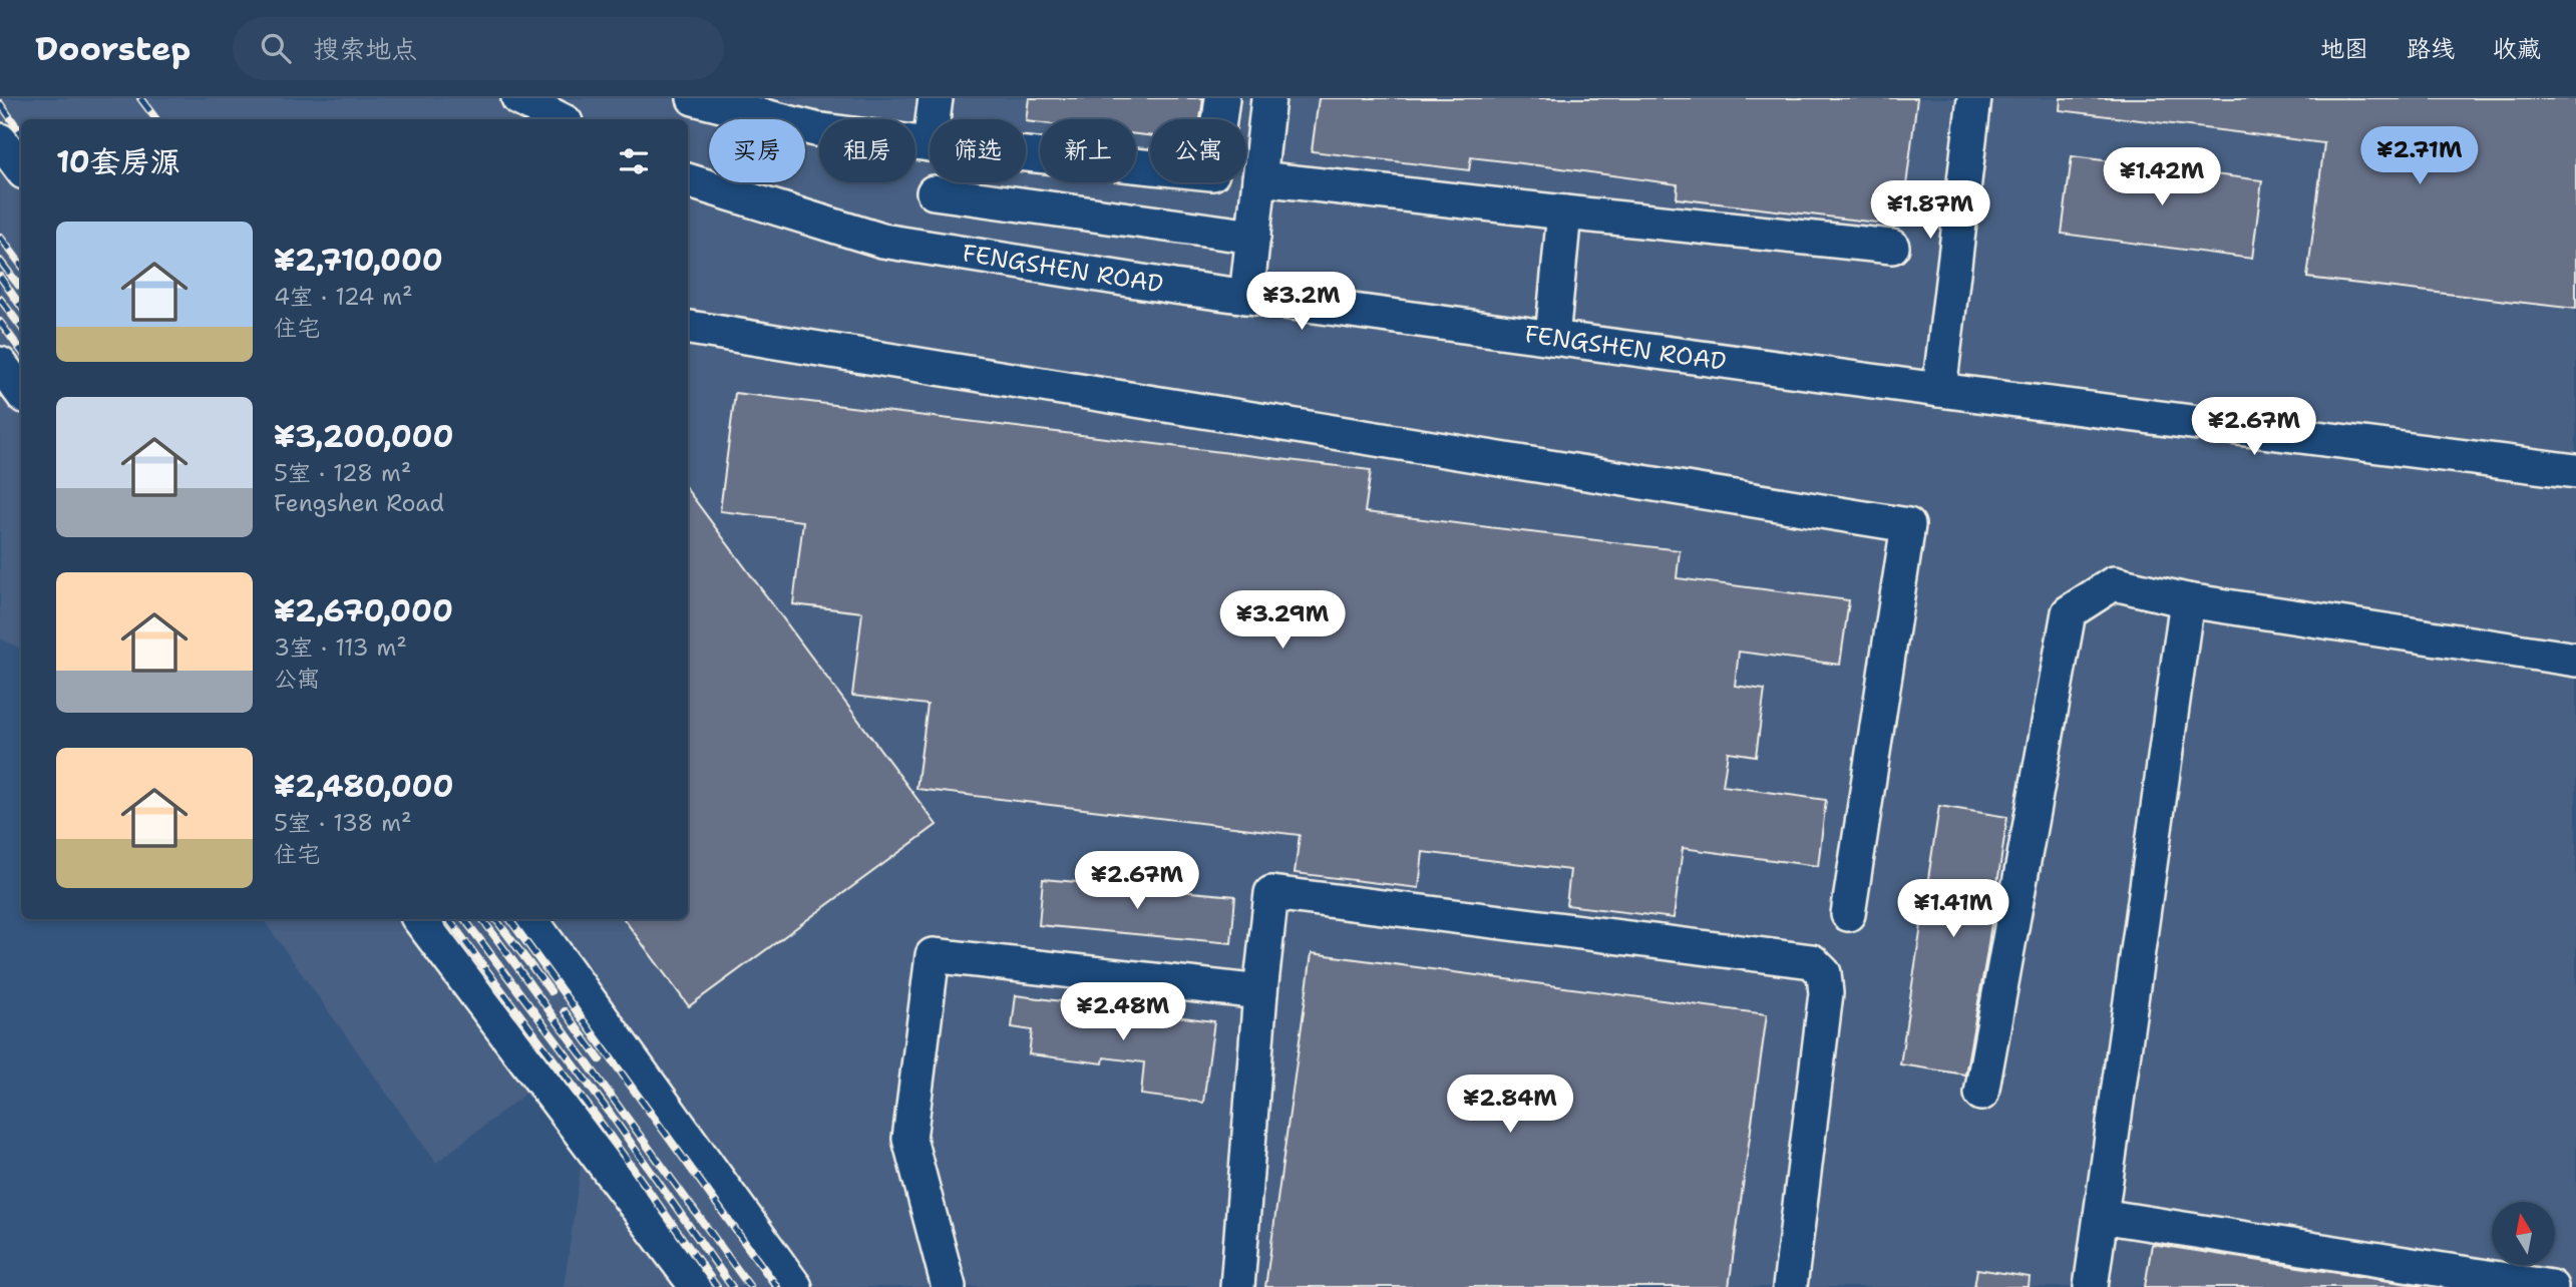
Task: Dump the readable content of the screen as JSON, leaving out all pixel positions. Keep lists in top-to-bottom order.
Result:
{
  "streets": {
    "street": ["FENGSHEN ROAD"]
  },
  "north": "top",
  "page": {
    "header": "Doorstep",
    "search": "搜索地点",
    "nav": ["地图", "路线", "收藏"],
    "chip": [
      "买房",
      "租房",
      "筛选",
      "新上",
      "公寓"
    ],
    "heading": "10套房源",
    "price": [
      "¥2.71M",
      "¥1.42M",
      "¥1.87M",
      "¥3.2M",
      "¥2.67M",
      "¥3.29M",
      "¥2.67M",
      "¥1.41M",
      "¥2.48M",
      "¥2.84M"
    ],
    "list": [
      {
        "name": "¥2,710,000",
        "note": "4室 · 124 m² · 住宅"
      },
      {
        "name": "¥3,200,000",
        "note": "5室 · 128 m² · Fengshen Road"
      },
      {
        "name": "¥2,670,000",
        "note": "3室 · 113 m² · 公寓"
      },
      {
        "name": "¥2,480,000",
        "note": "5室 · 138 m² · 住宅"
      }
    ]
  }
}
